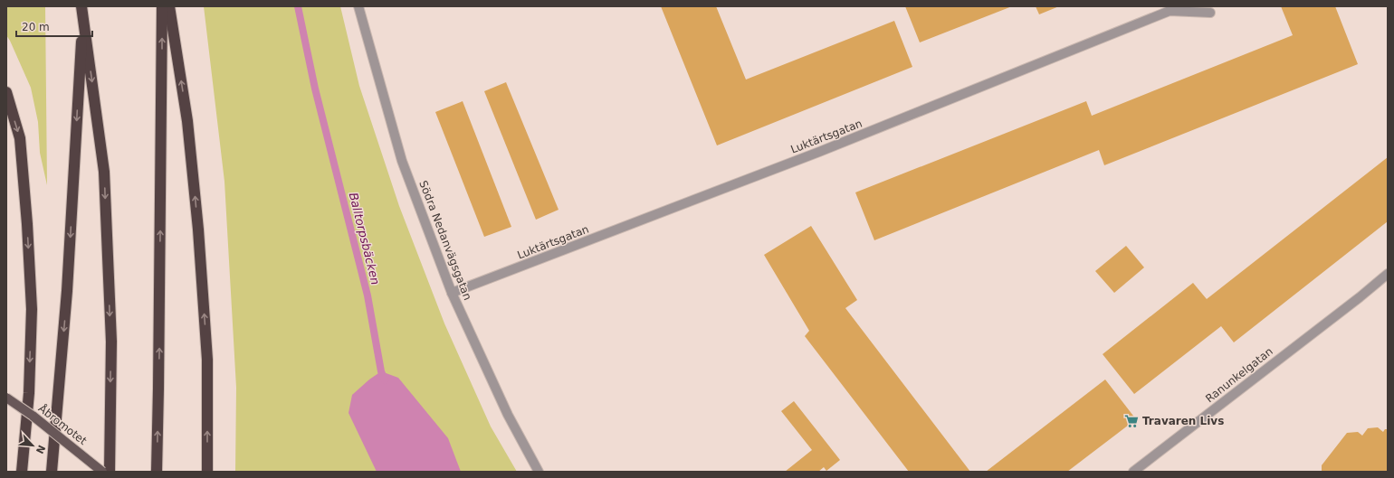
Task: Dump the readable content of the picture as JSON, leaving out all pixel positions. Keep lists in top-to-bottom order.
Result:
{
  "streets": {
    "main road": ["Åbromotet"],
    "street": ["Luktärtsgatan", "Södra Nedanvägsgatan", "Ranunkelgatan"]
  },
  "crossings": [
    ["Luktärtsgatan", "Södra Nedanvägsgatan"]
  ],
  "water": ["Balltorpsbäcken"],
  "places": {
    "supermarket": ["Travaren Livs"]
  },
  "scale_bar": "20 m",
  "north": "bottom right"
}
